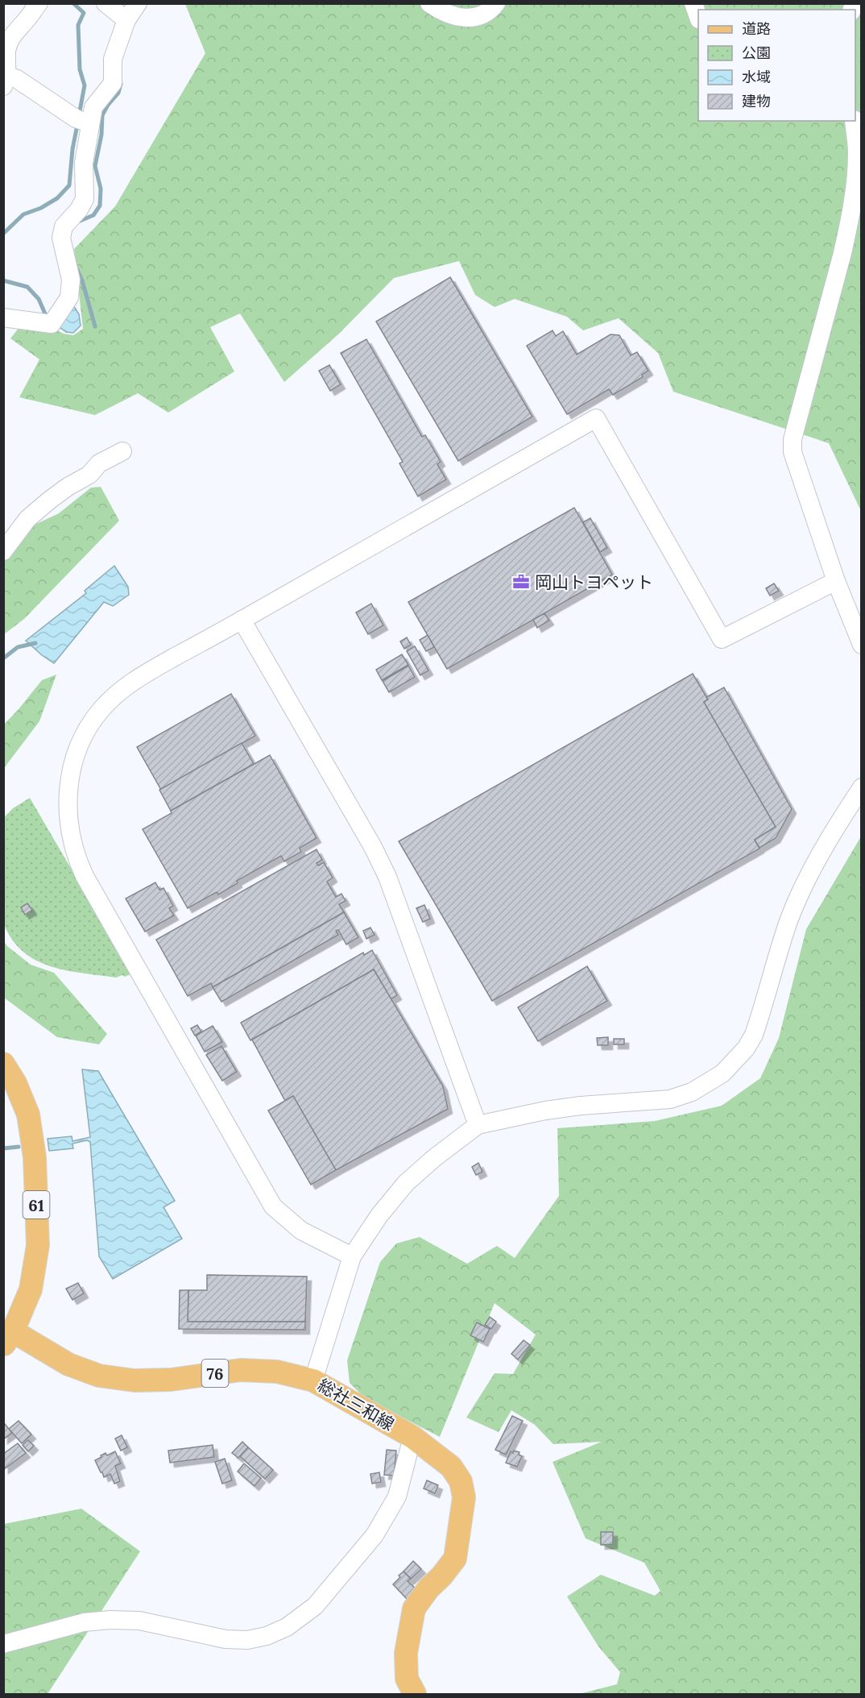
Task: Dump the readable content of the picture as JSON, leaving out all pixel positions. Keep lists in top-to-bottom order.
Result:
{
  "streets": {
    "main road": ["61", "76", "総社三和線"]
  },
  "crossings": [
    ["61", "総社三和線"]
  ],
  "places": {
    "office": ["岡山トヨペット"]
  },
  "legend": [
    "道路",
    "公園",
    "水域",
    "建物"
  ]
}
